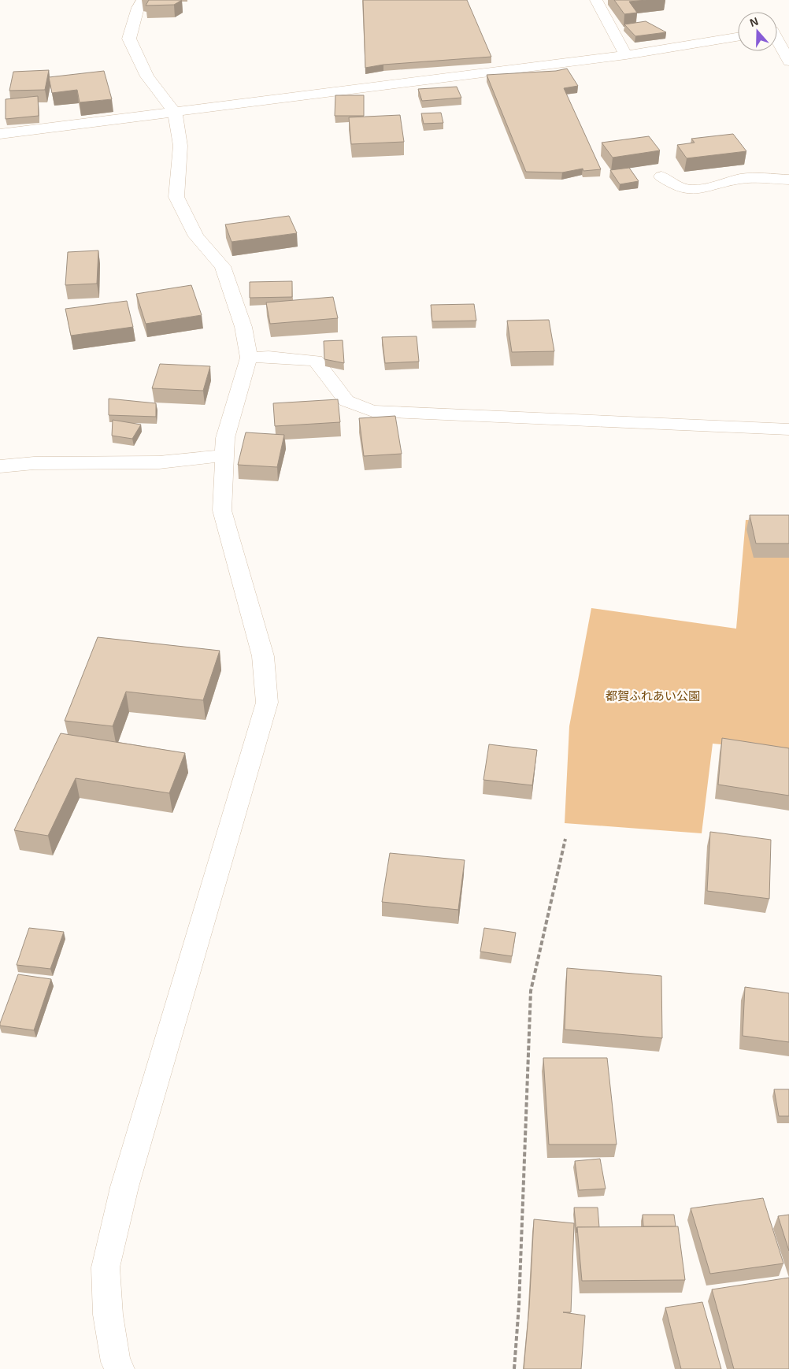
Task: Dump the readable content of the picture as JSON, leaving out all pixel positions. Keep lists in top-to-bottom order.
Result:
{
  "parks": ["都賀ふれあい公園"],
  "north": "top"
}
